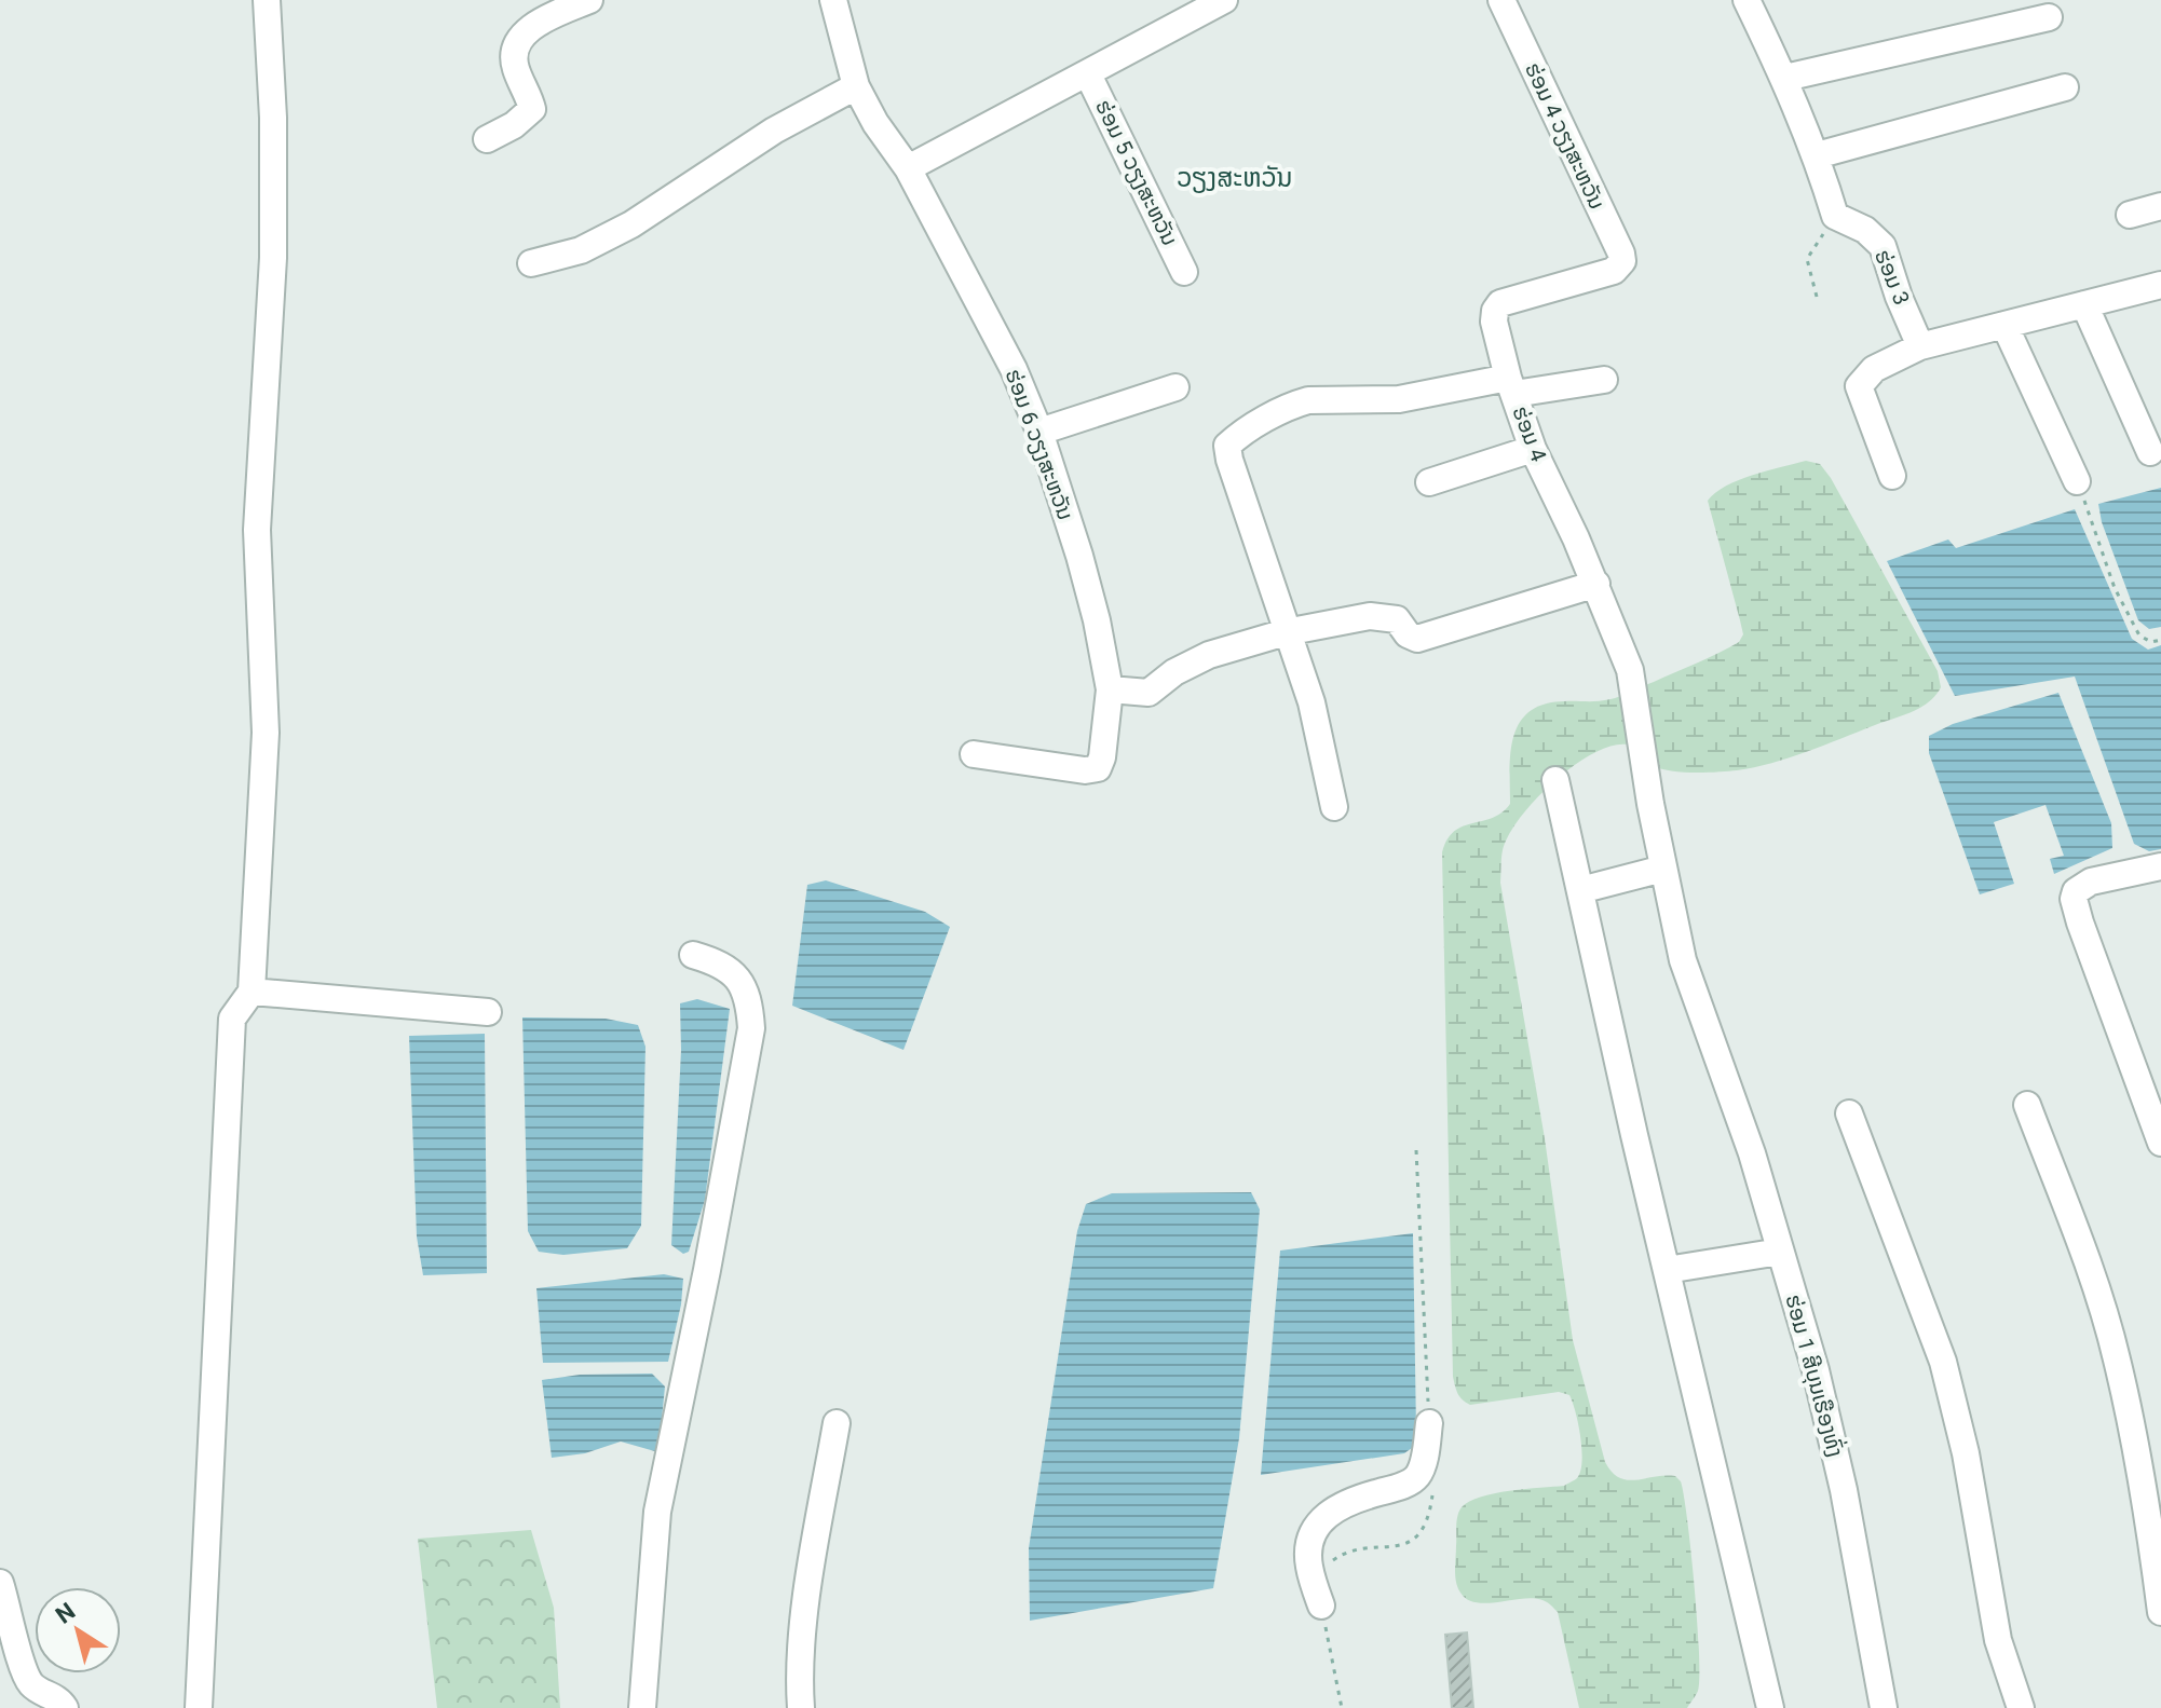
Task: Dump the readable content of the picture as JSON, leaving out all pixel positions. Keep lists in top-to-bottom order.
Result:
{
  "streets": {
    "street": [
      "ຮ່ອມ 4 ວຽງສະຫວັນ",
      "ຮ່ອມ 5 ວຽງສະຫວັນ",
      "ຮ່ອມ 3",
      "ຮ່ອມ 4",
      "ຮ່ອມ 6 ວຽງສະຫວັນ",
      "ຮ່ອມ 1 ສີບຸນເຮືອງທົ່ງ"
    ]
  },
  "crossings": [
    ["ຮ່ອມ 4 ວຽງສະຫວັນ", "ຮ່ອມ 4"],
    ["ຮ່ອມ 4", "ຮ່ອມ 1 ສີບຸນເຮືອງທົ່ງ"]
  ],
  "districts": ["ວຽງສະຫວັນ"],
  "north": "top left"
}
